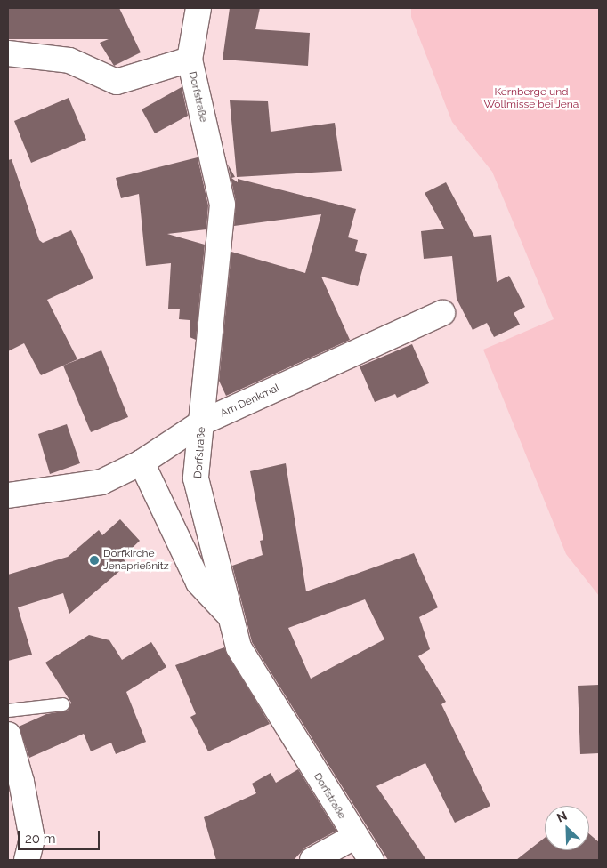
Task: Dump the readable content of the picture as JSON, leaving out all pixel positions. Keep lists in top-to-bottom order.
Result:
{
  "streets": {
    "street": ["Dorfstraße", "Am Denkmal"]
  },
  "crossings": [
    ["Dorfstraße", "Am Denkmal"]
  ],
  "parks": ["Kernberge und Wöllmisse bei Jena"],
  "places": ["Dorfkirche Jenaprießnitz"],
  "scale_bar": "20 m",
  "north": "top left"
}
